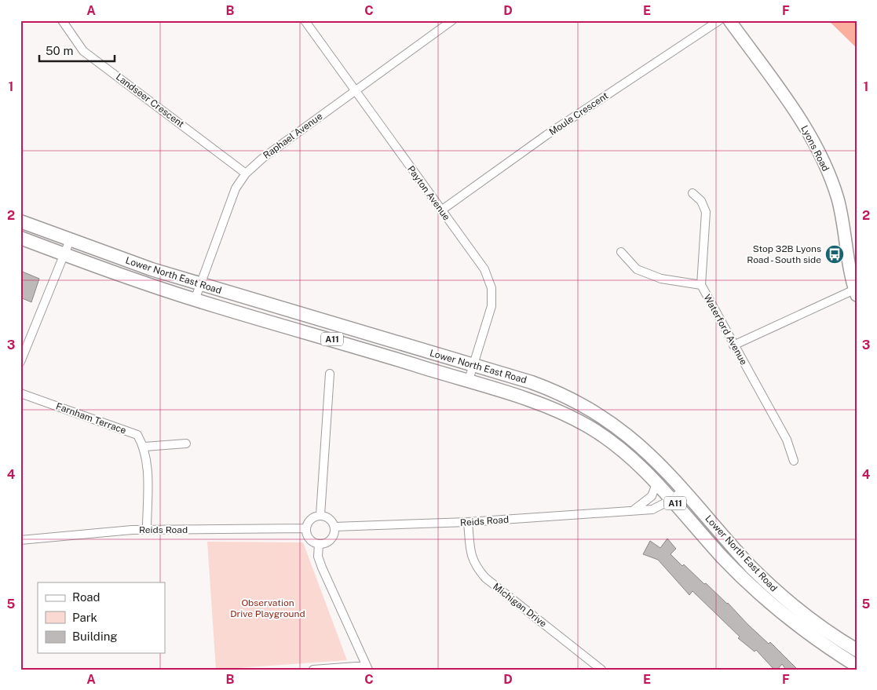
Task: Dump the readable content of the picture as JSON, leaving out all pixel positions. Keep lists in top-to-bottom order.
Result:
{
  "streets": {
    "main road": ["Lower North East Road", "A11"],
    "street": [
      "Landseer Crescent",
      "Moule Crescent",
      "Raphael Avenue",
      "Lyons Road",
      "Payton Avenue",
      "Waterford Avenue",
      "Farnham Terrace",
      "Reids Road",
      "Michigan Drive"
    ]
  },
  "crossings": [
    ["Landseer Crescent", "Raphael Avenue"],
    ["Moule Crescent", "Payton Avenue"],
    ["Raphael Avenue", "Payton Avenue"],
    ["Raphael Avenue", "Lower North East Road"],
    ["Payton Avenue", "Lower North East Road"],
    ["Lower North East Road", "Reids Road"],
    ["Reids Road", "Michigan Drive"]
  ],
  "parks": ["Observation Drive Playground"],
  "places": {
    "bus stop": ["Stop 32B Lyons Road - South side"]
  },
  "legend": ["Road", "Park", "Building"],
  "scale_bar": "50 m",
  "grid": {
    "columns": [
      "A",
      "B",
      "C",
      "D",
      "E",
      "F"
    ],
    "rows": [
      "1",
      "2",
      "3",
      "4",
      "5"
    ]
  }
}
